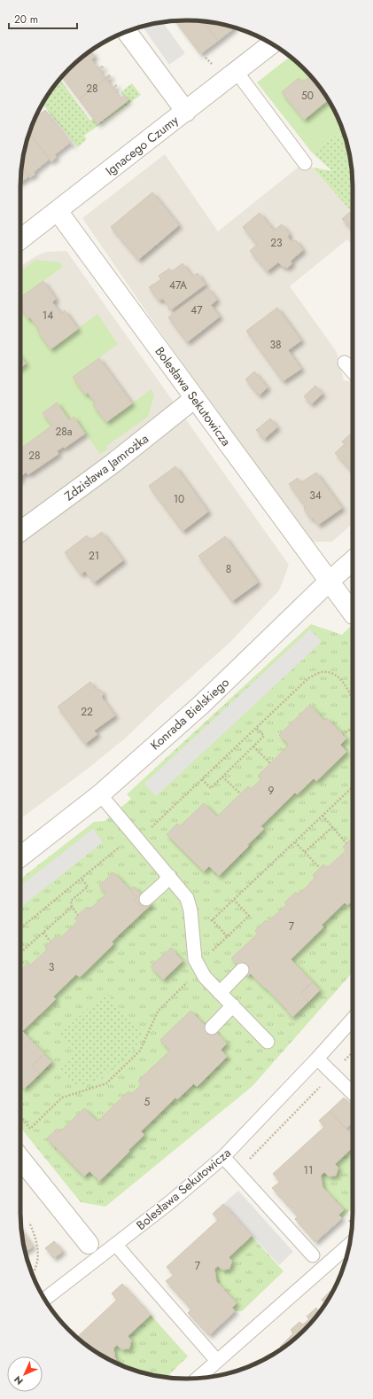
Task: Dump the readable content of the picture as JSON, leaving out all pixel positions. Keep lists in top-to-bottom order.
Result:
{
  "streets": {
    "street": [
      "Ignacego Czumy",
      "Bolesława Sekutowicza",
      "Zdzisława Jamrożka",
      "Konrada Bielskiego"
    ]
  },
  "crossings": [
    ["Ignacego Czumy", "Bolesława Sekutowicza"],
    ["Bolesława Sekutowicza", "Zdzisława Jamrożka"],
    ["Bolesława Sekutowicza", "Konrada Bielskiego"]
  ],
  "house_numbers": [
    "28",
    "50",
    "23",
    "47A",
    "47",
    "14",
    "38",
    "28a",
    "28",
    "34",
    "10",
    "21",
    "8",
    "22",
    "9",
    "7",
    "3",
    "5",
    "11",
    "7"
  ],
  "scale_bar": "20 m",
  "north": "bottom left"
}
